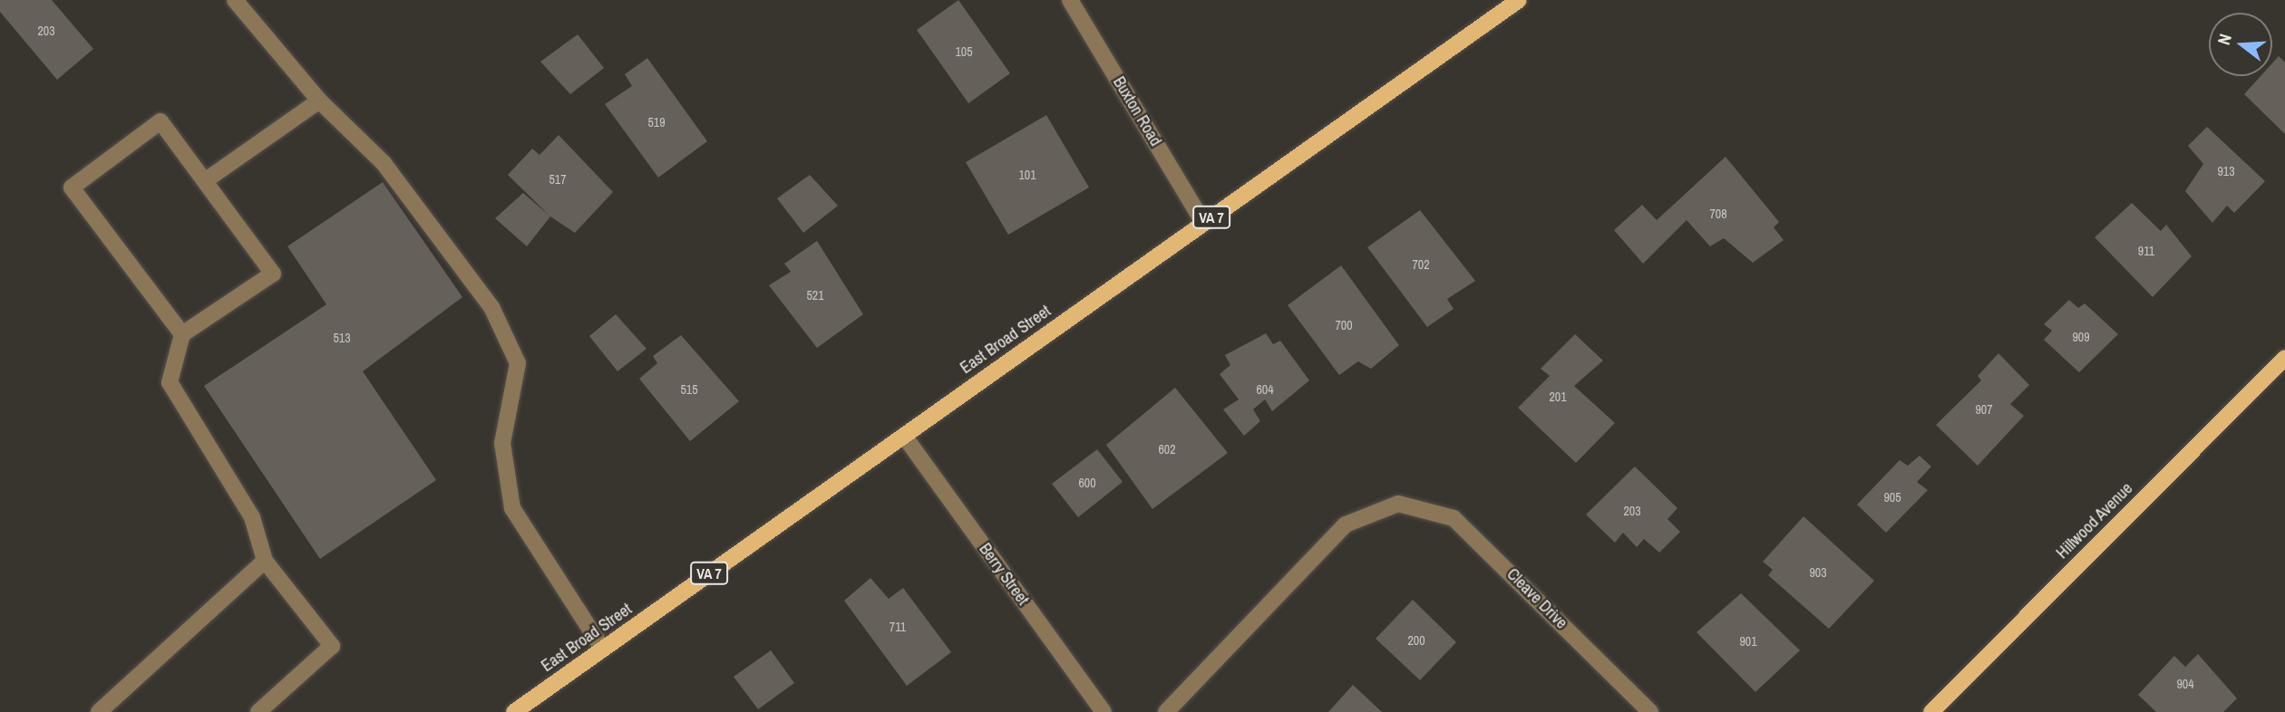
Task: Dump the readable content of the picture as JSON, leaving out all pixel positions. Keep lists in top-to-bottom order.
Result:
{
  "streets": {
    "main road": ["VA 7", "East Broad Street", "Hillwood Avenue"],
    "street": ["Buxton Road", "Berry Street", "Cleave Drive"]
  },
  "crossings": [
    ["Buxton Road", "East Broad Street"],
    ["East Broad Street", "Berry Street"]
  ],
  "house_numbers": [
    "203",
    "105",
    "519",
    "913",
    "101",
    "517",
    "708",
    "911",
    "702",
    "521",
    "700",
    "909",
    "513",
    "515",
    "604",
    "201",
    "907",
    "602",
    "600",
    "905",
    "203",
    "903",
    "711",
    "200",
    "901",
    "904"
  ],
  "north": "left"
}
